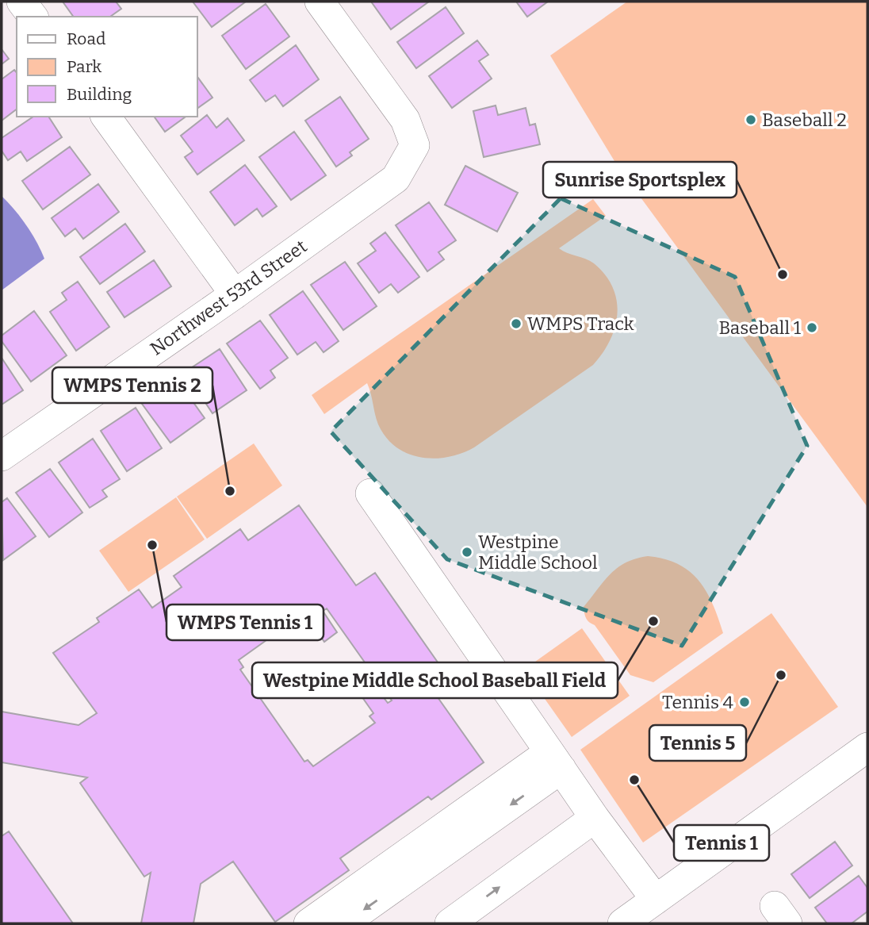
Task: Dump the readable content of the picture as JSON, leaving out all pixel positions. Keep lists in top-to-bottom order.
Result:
{
  "streets": {
    "street": ["Northwest 53rd Street"]
  },
  "places": [
    "Baseball 2",
    "Sunrise Sportsplex",
    "WMPS Track",
    "Baseball 1",
    "WMPS Tennis 2",
    "WMPS Tennis 1",
    "Westpine Middle School",
    "Westpine Middle School Baseball Field",
    "Tennis 5",
    "Tennis 4",
    "Tennis 1"
  ],
  "legend": ["Road", "Park", "Building"]
}
